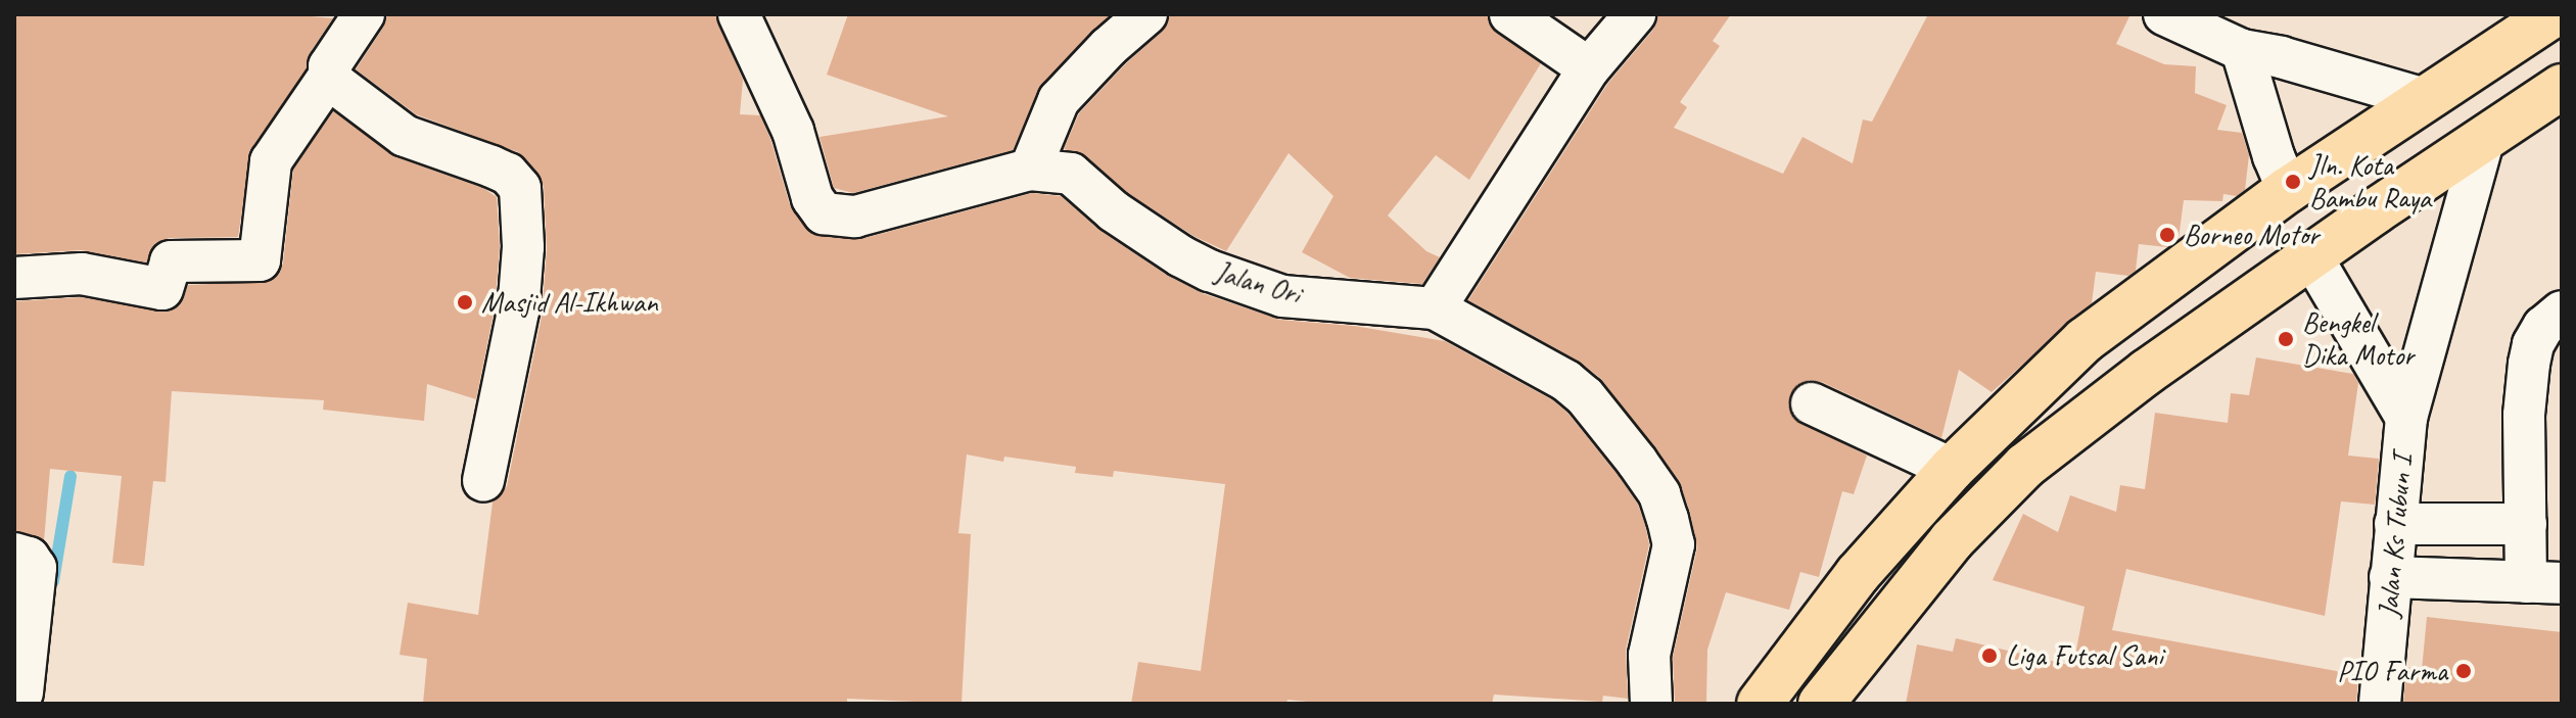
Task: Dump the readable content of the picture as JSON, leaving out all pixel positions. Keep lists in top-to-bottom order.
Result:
{
  "streets": {
    "street": ["Jalan Ori", "Jalan Ks Tubun I"]
  },
  "places": [
    "Jln. Kota Bambu Raya",
    "Borneo Motor",
    "Masjid Al-Ikhwan",
    "Bengkel Dika Motor",
    "Liga Futsal Sani",
    "PIO Farma"
  ]
}
